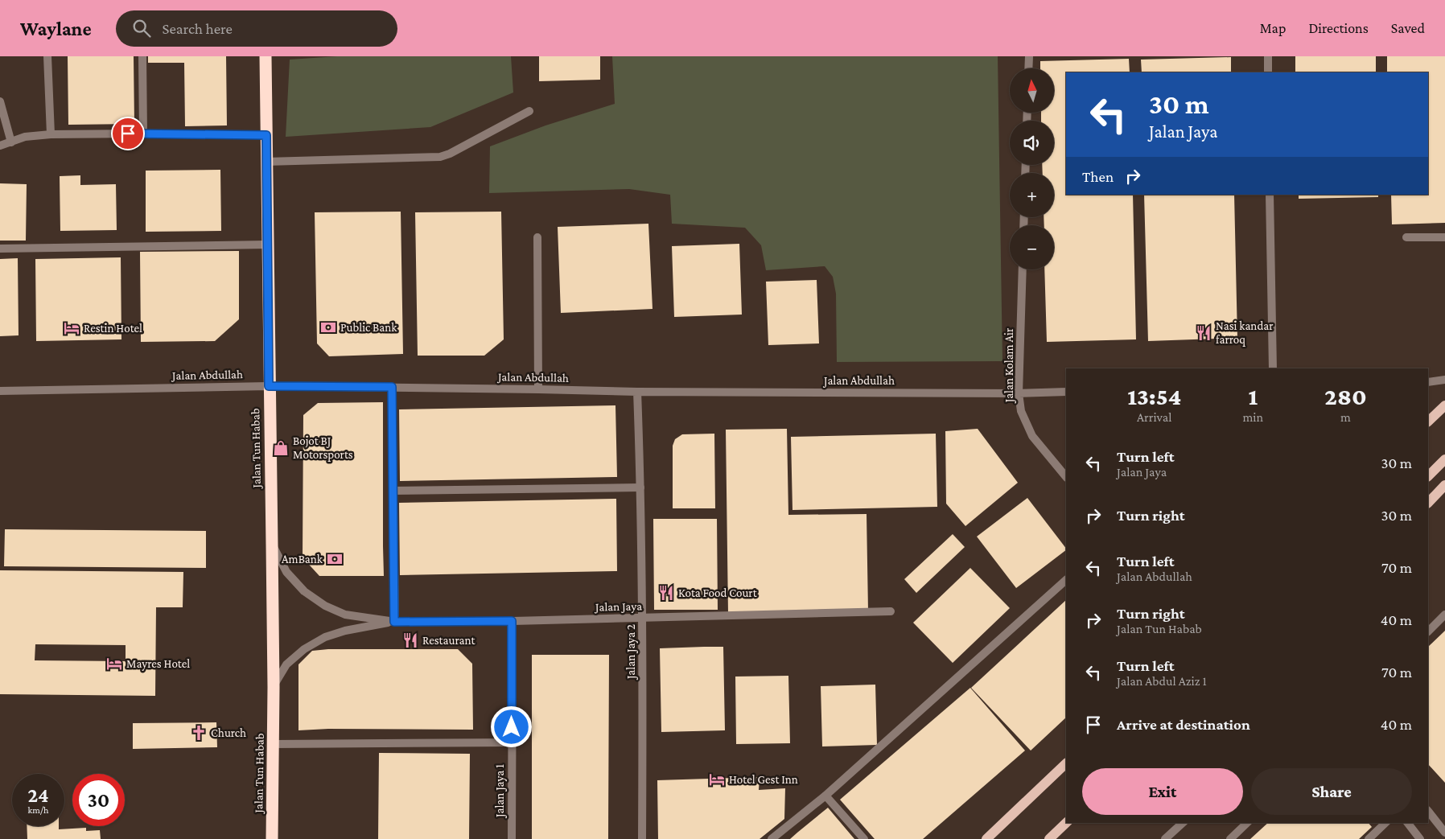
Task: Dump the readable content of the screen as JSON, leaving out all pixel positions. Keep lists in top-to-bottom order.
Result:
{
  "streets": {
    "highway": ["Jalan Tun Habab"],
    "street": [
      "Jalan Kolam Air",
      "Jalan Abdullah",
      "Jalan Jaya",
      "Jalan Jaya 2",
      "Jalan Jaya 1"
    ]
  },
  "crossings": [
    ["Jalan Kolam Air", "Jalan Abdullah"],
    ["Jalan Abdullah", "Jalan Tun Habab"],
    ["Jalan Abdullah", "Jalan Jaya 2"],
    ["Jalan Tun Habab", "Jalan Jaya"],
    ["Jalan Jaya", "Jalan Jaya 2"],
    ["Jalan Jaya", "Jalan Jaya 1"]
  ],
  "places": {
    "bank": ["Public Bank", "AmBank"],
    "hotel": ["Restin Hotel", "Mayres Hotel", "Hotel Gest Inn"],
    "restaurant": ["Nasi kandar farroq", "Kota Food Court", "Restaurant"],
    "shop": ["Bojot BJ Motorsports"],
    "church": ["Church"]
  },
  "north": "top",
  "page": {
    "header": "Waylane",
    "search": "Search here",
    "nav": ["Map", "Directions", "Saved"],
    "map_buttons": ["+", "−"],
    "turn": ["30 m", "Jalan Jaya"],
    "then": "Then",
    "eta": [
      "13:54",
      "Arrival",
      "1",
      "min",
      "280",
      "m"
    ],
    "list": [
      {
        "name": "Turn left",
        "note": "Jalan Jaya",
        "value": "30 m"
      },
      {
        "name": "Turn right",
        "value": "30 m"
      },
      {
        "name": "Turn left",
        "note": "Jalan Abdullah",
        "value": "70 m"
      },
      {
        "name": "Turn right",
        "note": "Jalan Tun Habab",
        "value": "40 m"
      },
      {
        "name": "Turn left",
        "note": "Jalan Abdul Aziz 1",
        "value": "70 m"
      },
      {
        "name": "Arrive at destination",
        "value": "40 m"
      }
    ],
    "buttons": ["Exit", "Share"],
    "speed": "24 km/h",
    "limit": "30"
  }
}
